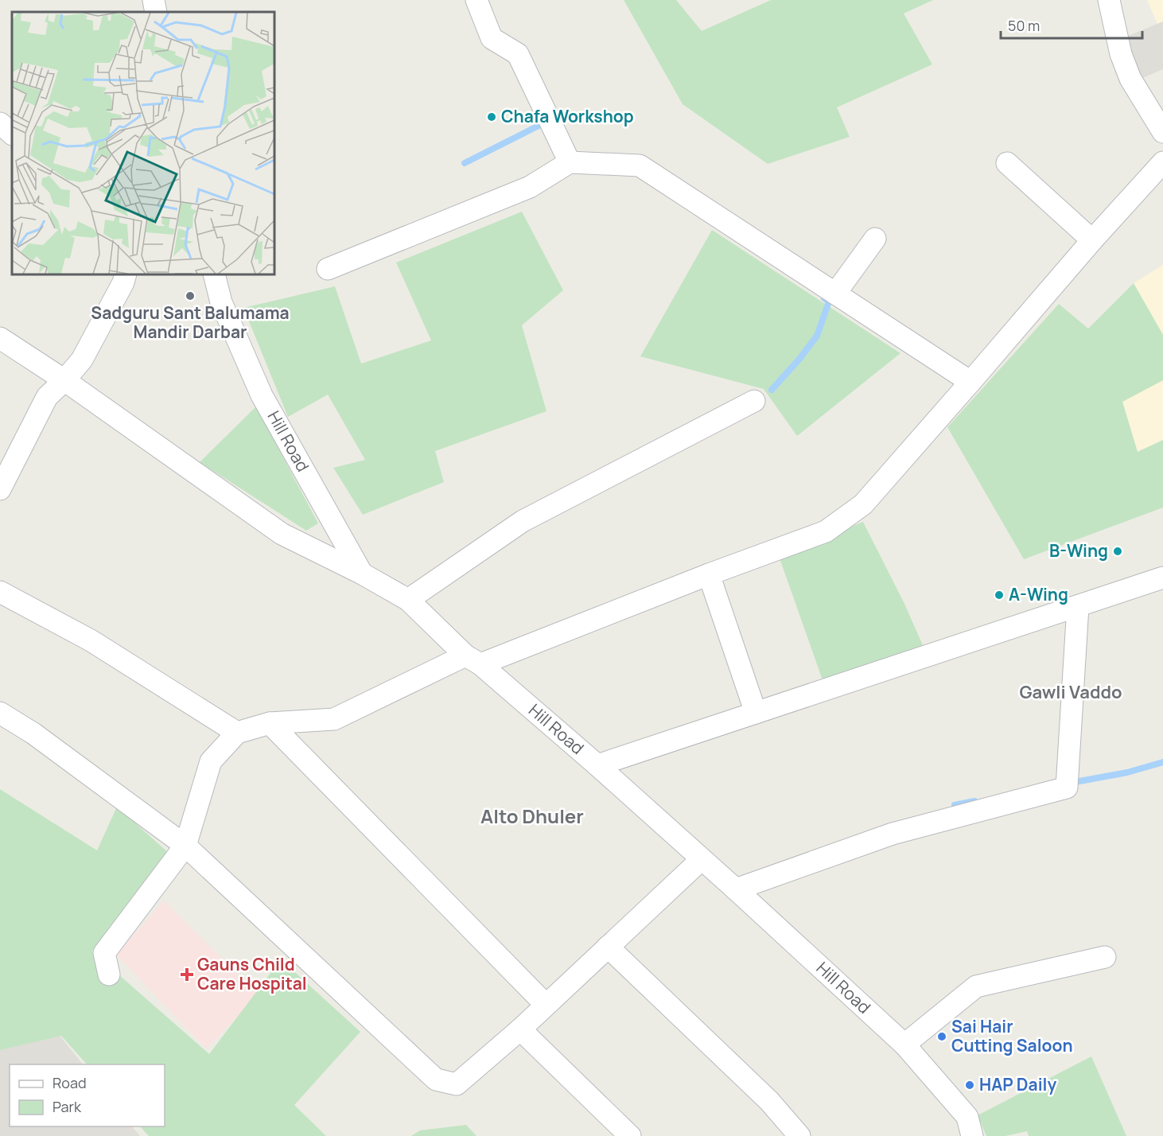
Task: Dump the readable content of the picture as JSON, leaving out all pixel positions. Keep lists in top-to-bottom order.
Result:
{
  "streets": {
    "street": ["Hill Road"]
  },
  "districts": ["Gawli Vaddo", "Alto Dhuler"],
  "places": {
    "other": [
      "Chafa Workshop",
      "Sadguru Sant Balumama Mandir Darbar",
      "B-Wing",
      "A-Wing",
      "Sai Hair Cutting Saloon",
      "HAP Daily"
    ],
    "health": ["Gauns Child Care Hospital"]
  },
  "legend": ["Road", "Park"],
  "scale_bar": "50 m"
}
